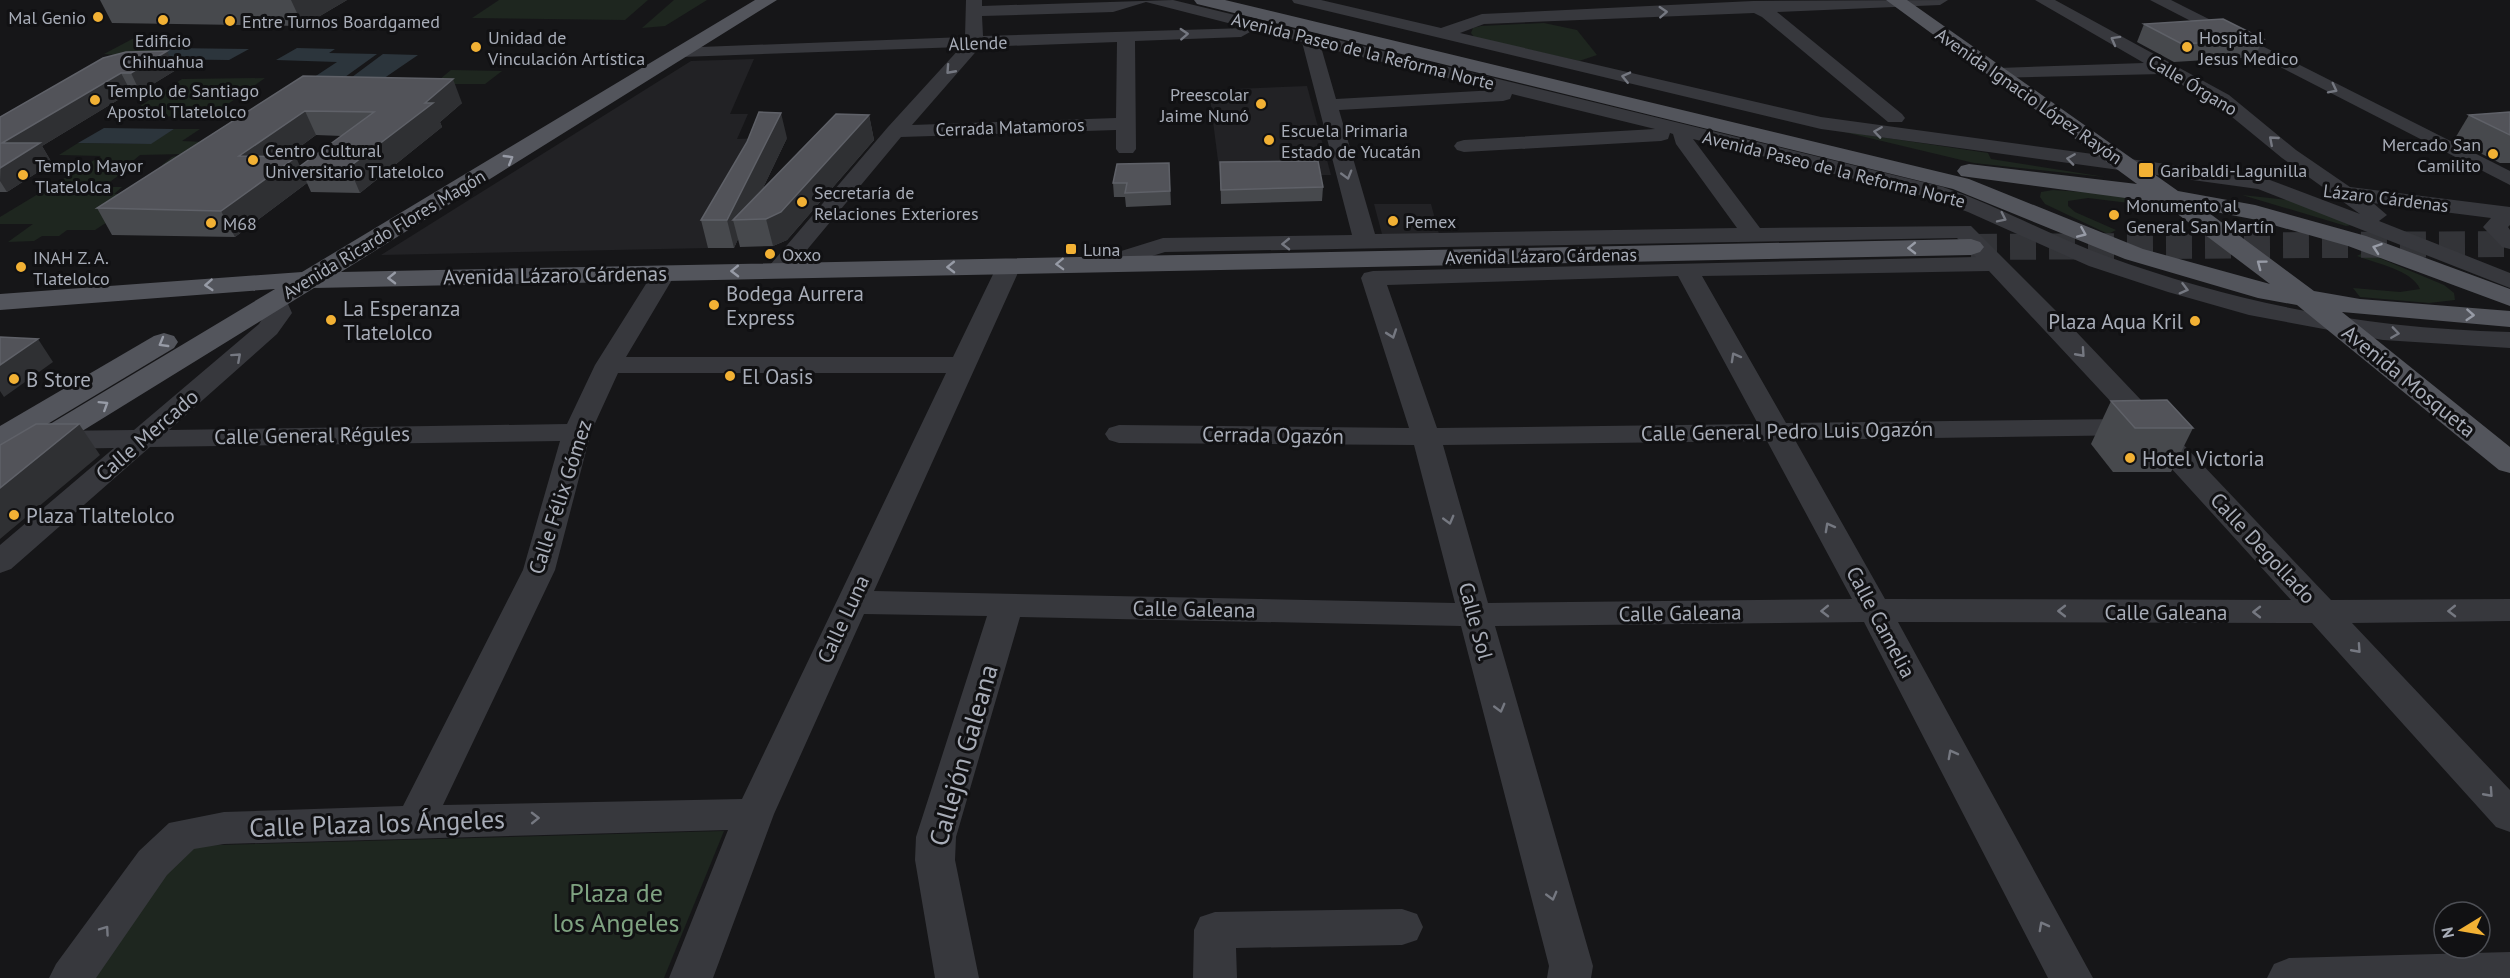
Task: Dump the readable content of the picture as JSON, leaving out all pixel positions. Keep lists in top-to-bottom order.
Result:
{
  "streets": {
    "main road": [
      "Avenida Paseo de la Reforma Norte",
      "Avenida Ignacio López Rayón",
      "Avenida Ricardo Flores Magón",
      "Avenida Lázaro Cárdenas",
      "Avenida Mosqueta"
    ],
    "street": [
      "Allende",
      "Calle Órgano",
      "Cerrada Matamoros",
      "Lázaro Cárdenas",
      "Calle General Pedro Luis Ogazón",
      "Calle Mercado",
      "Calle General Régules",
      "Cerrada Ogazón",
      "Calle Félix Gómez",
      "Calle Degollado",
      "Calle Galeana",
      "Calle Luna",
      "Calle Sol",
      "Calle Camelia",
      "Callejón Galeana",
      "Calle Plaza los Ángeles"
    ]
  },
  "crossings": [
    ["Allende", "Avenida Paseo de la Reforma Norte"],
    ["Allende", "Avenida Ricardo Flores Magón"],
    ["Avenida Paseo de la Reforma Norte", "Calle Órgano"],
    ["Avenida Paseo de la Reforma Norte", "Avenida Ignacio López Rayón"],
    ["Avenida Paseo de la Reforma Norte", "Lázaro Cárdenas"],
    ["Avenida Paseo de la Reforma Norte", "Avenida Mosqueta"],
    ["Calle Órgano", "Lázaro Cárdenas"],
    ["Avenida Ignacio López Rayón", "Avenida Mosqueta"],
    ["Avenida Ricardo Flores Magón", "Avenida Lázaro Cárdenas"],
    ["Avenida Ricardo Flores Magón", "Calle Mercado"],
    ["Avenida Ricardo Flores Magón", "Calle General Régules"],
    ["Avenida Lázaro Cárdenas", "Calle Félix Gómez"],
    ["Avenida Lázaro Cárdenas", "Calle Degollado"],
    ["Avenida Lázaro Cárdenas", "Calle Luna"],
    ["Calle General Pedro Luis Ogazón", "Cerrada Ogazón"],
    ["Calle General Pedro Luis Ogazón", "Calle Degollado"],
    ["Calle General Pedro Luis Ogazón", "Calle Sol"],
    ["Calle General Pedro Luis Ogazón", "Calle Camelia"],
    ["Calle Mercado", "Calle General Régules"],
    ["Calle General Régules", "Calle Félix Gómez"],
    ["Cerrada Ogazón", "Calle Sol"],
    ["Calle Félix Gómez", "Calle Plaza los Ángeles"],
    ["Calle Degollado", "Calle Galeana"],
    ["Calle Galeana", "Calle Luna"],
    ["Calle Galeana", "Calle Sol"],
    ["Calle Galeana", "Calle Camelia"],
    ["Calle Galeana", "Callejón Galeana"],
    ["Calle Luna", "Calle Plaza los Ángeles"],
    ["Calle Sol", "Calle Camelia"]
  ],
  "one_way": [
    "Avenida Lázaro Cárdenas",
    "Calle Mercado",
    "Calle Degollado",
    "Calle Galeana",
    "Calle Camelia",
    "Calle Plaza los Ángeles"
  ],
  "parks": ["Plaza de los Angeles"],
  "places": {
    "other": [
      "Mal Genio",
      "Edificio Chihuahua",
      "Entre Turnos Boardgamed",
      "Unidad de Vinculación Artística",
      "Hospital Jesus Medico",
      "Templo de Santiago Apostol Tlatelolco",
      "Preescolar Jaime Nunó",
      "Escuela Primaria Estado de Yucatán",
      "Mercado San Camilito",
      "Centro Cultural Universitario Tlatelolco",
      "Templo Mayor Tlatelolca",
      "Secretaría de Relaciones Exteriores",
      "Monumento al General San Martín",
      "Pemex",
      "M68",
      "Oxxo",
      "INAH Z. A. Tlatelolco",
      "Bodega Aurrera Express",
      "La Esperanza Tlatelolco",
      "Plaza Aqua Kril",
      "El Oasis",
      "B Store",
      "Hotel Victoria",
      "Plaza Tlaltelolco"
    ],
    "transit": ["Garibaldi-Lagunilla", "Luna"]
  },
  "north": "left"
}
